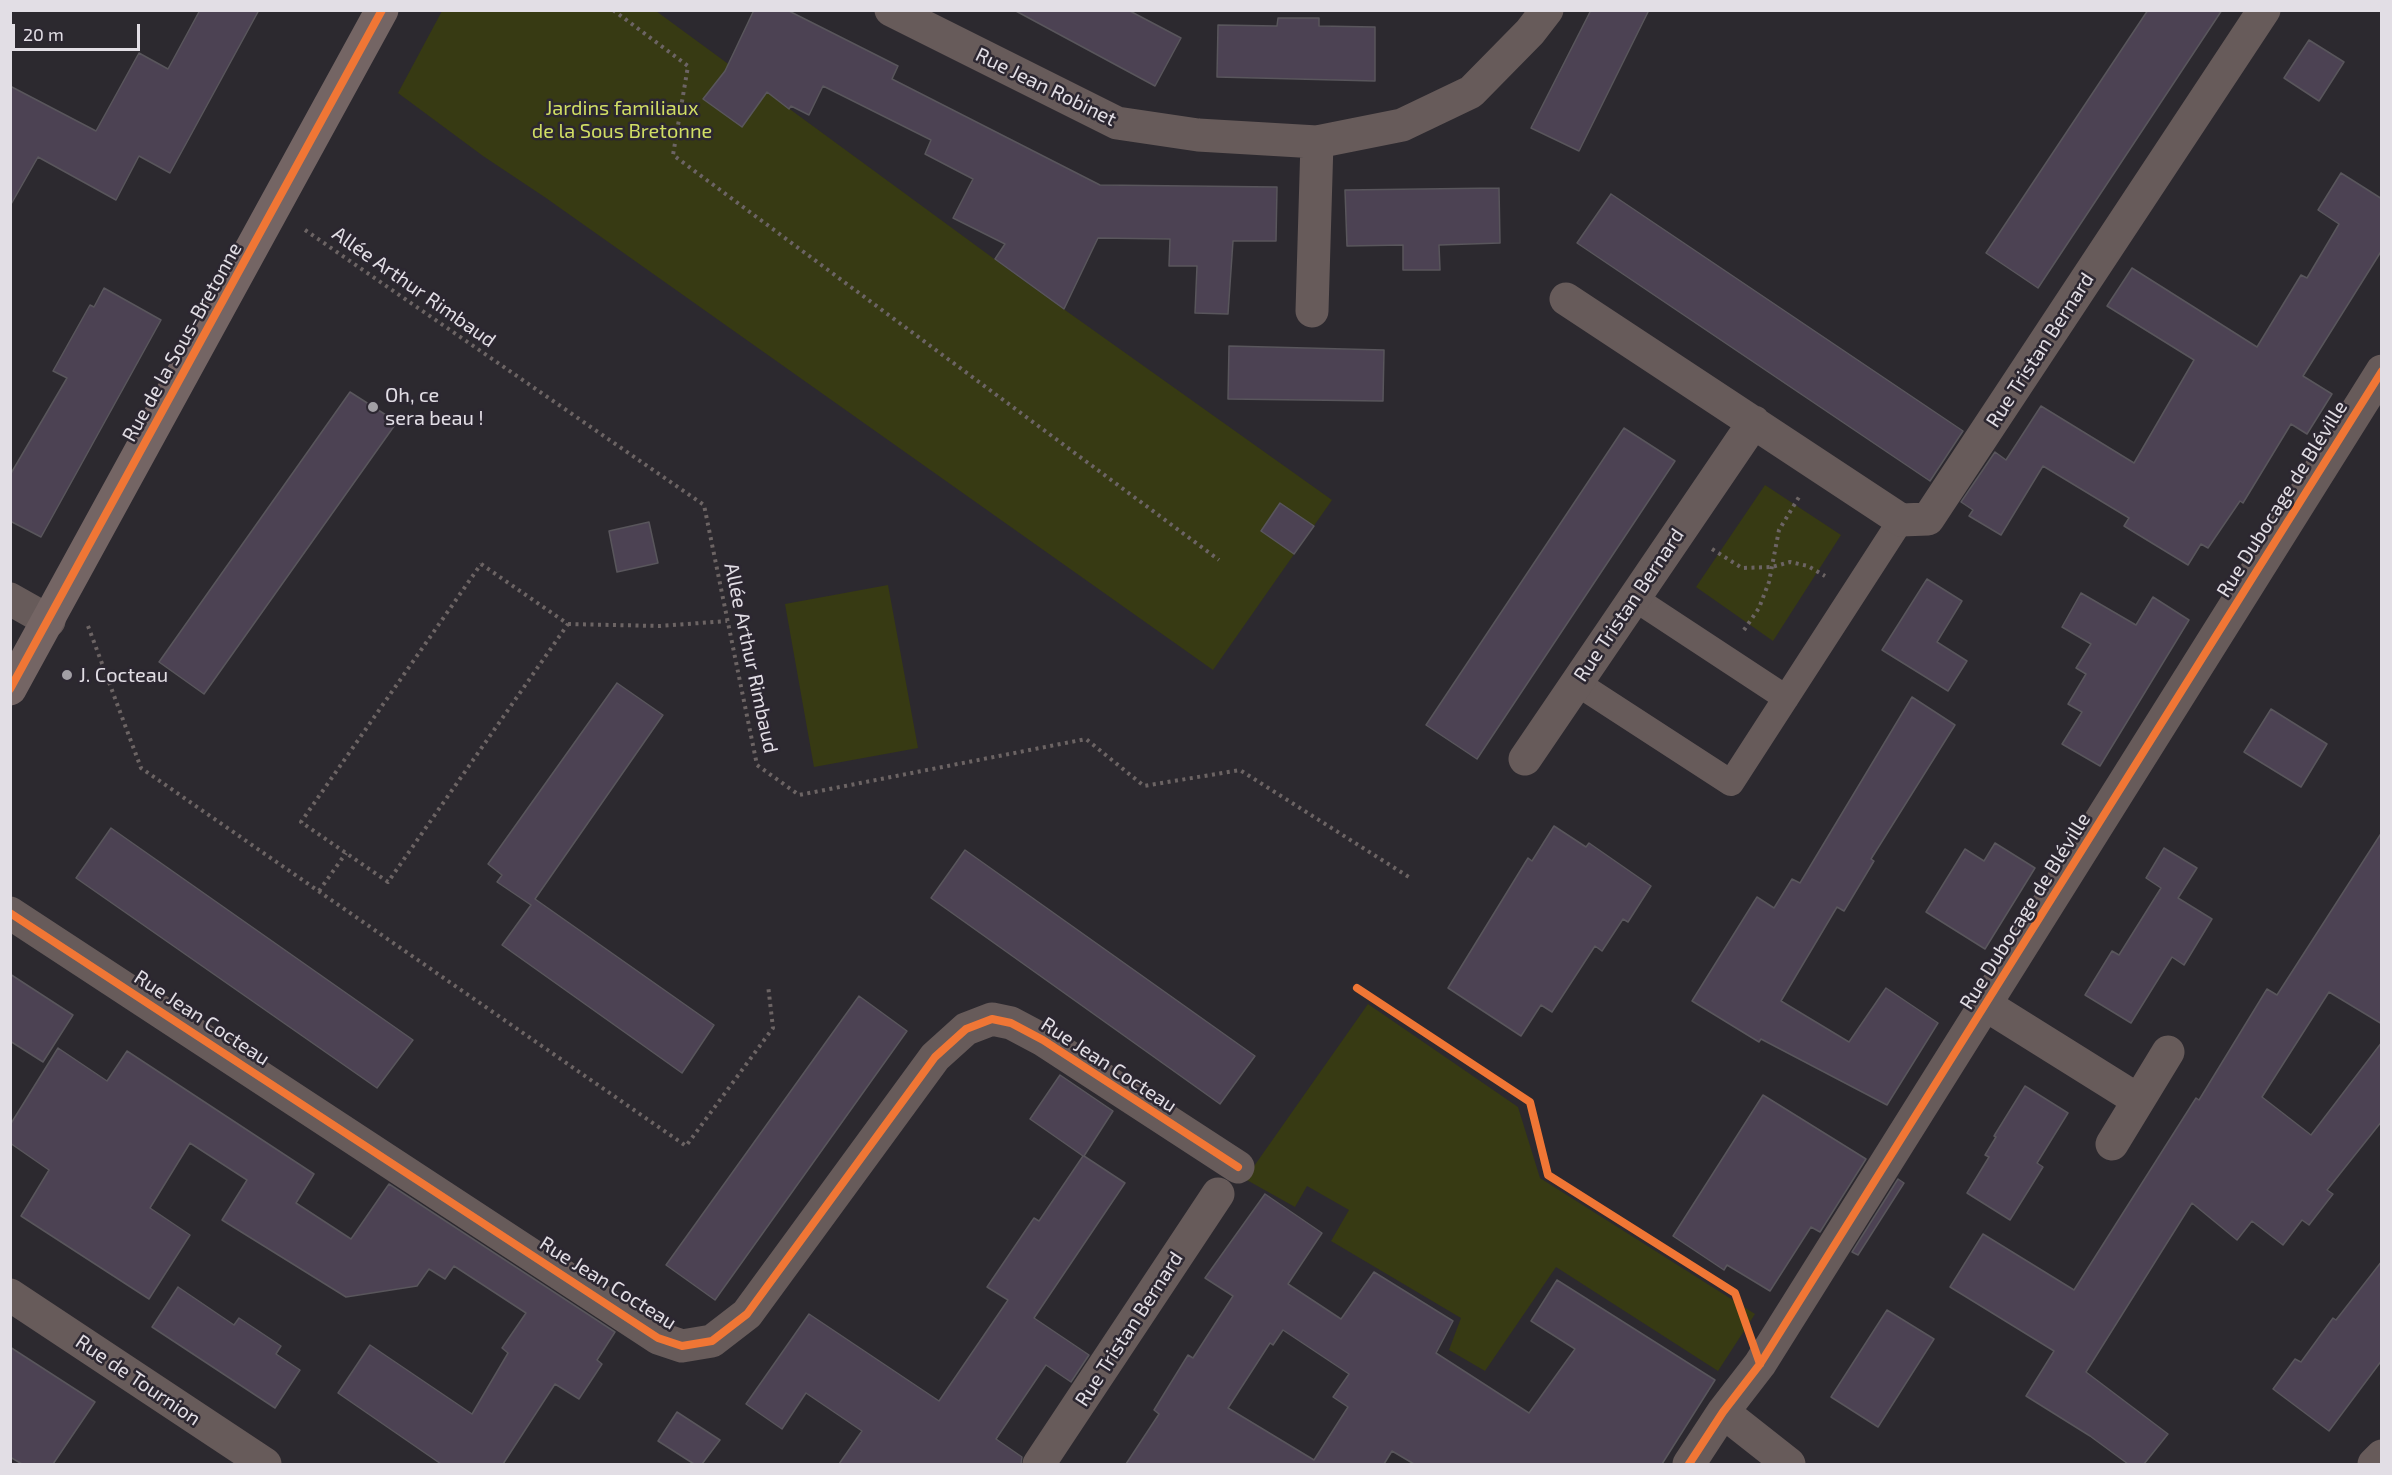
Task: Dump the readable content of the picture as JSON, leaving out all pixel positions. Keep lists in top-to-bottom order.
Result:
{
  "streets": {
    "street": [
      "Rue Jean Robinet",
      "Rue de la Sous-Bretonne",
      "Rue Tristan Bernard",
      "Rue Dubocage de Bléville",
      "Rue Jean Cocteau",
      "Rue de Tournion"
    ],
    "path": ["Allée Arthur Rimbaud"]
  },
  "crossings": [
    ["Allée Arthur Rimbaud", "Rue de la Sous-Bretonne"]
  ],
  "parks": ["Jardins familiaux de la Sous Bretonne"],
  "places": ["Oh, ce sera beau !", "J. Cocteau"],
  "scale_bar": "20 m"
}
